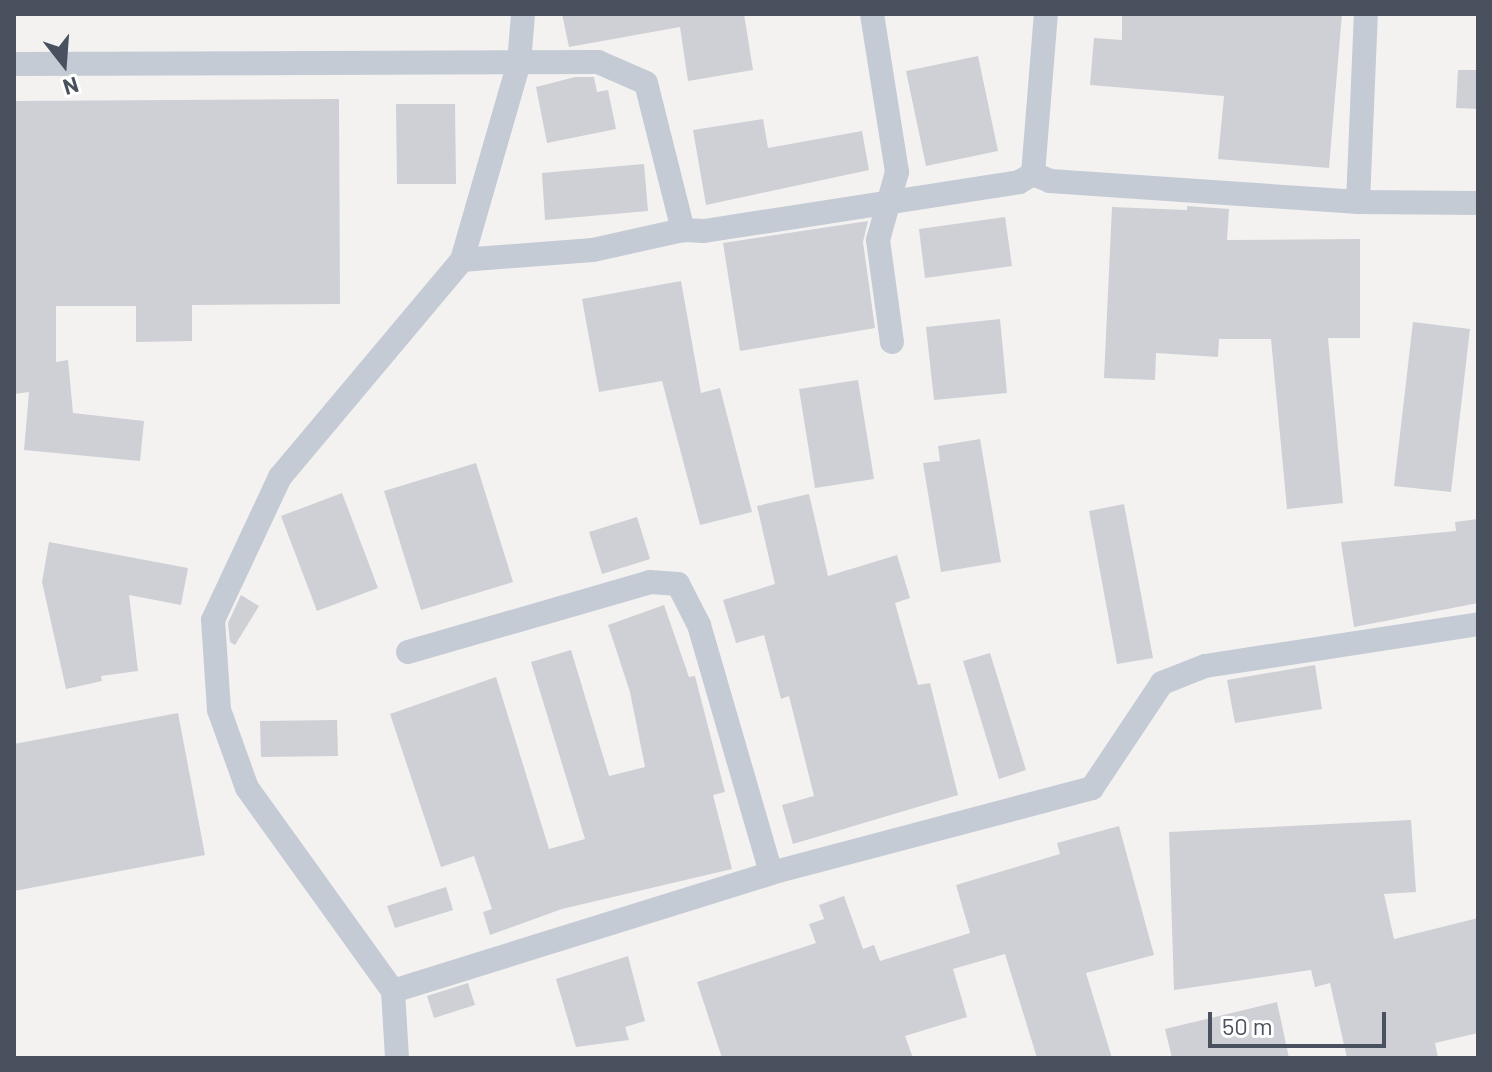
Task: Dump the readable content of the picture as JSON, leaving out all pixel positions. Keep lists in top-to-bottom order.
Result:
{
  "scale_bar": "50 m",
  "north": "bottom"
}
